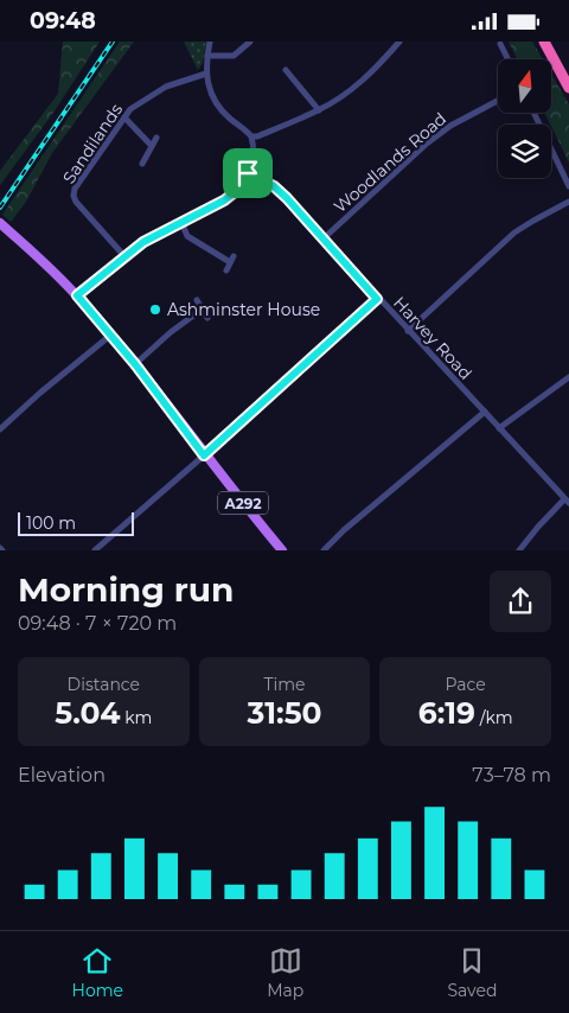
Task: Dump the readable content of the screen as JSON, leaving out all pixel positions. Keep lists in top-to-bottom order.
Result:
{
  "streets": {
    "main road": ["A292"],
    "street": ["Sandilands", "Woodlands Road", "Harvey Road"]
  },
  "crossings": [
    ["Woodlands Road", "Harvey Road"]
  ],
  "places": ["Ashminster House"],
  "scale_bar": "100 m",
  "north": "top",
  "page": {
    "status": "09:48",
    "scale": "100 m",
    "heading": ["Morning run", "09:48 · 7 × 720 m"],
    "stats": [
      ["Distance", "5.04 km"],
      ["Time", "31:50"],
      ["Pace", "6:19 /km"]
    ],
    "chart": ["Elevation", "73–78 m"],
    "tabs": ["Home", "Map", "Saved"]
  }
}
